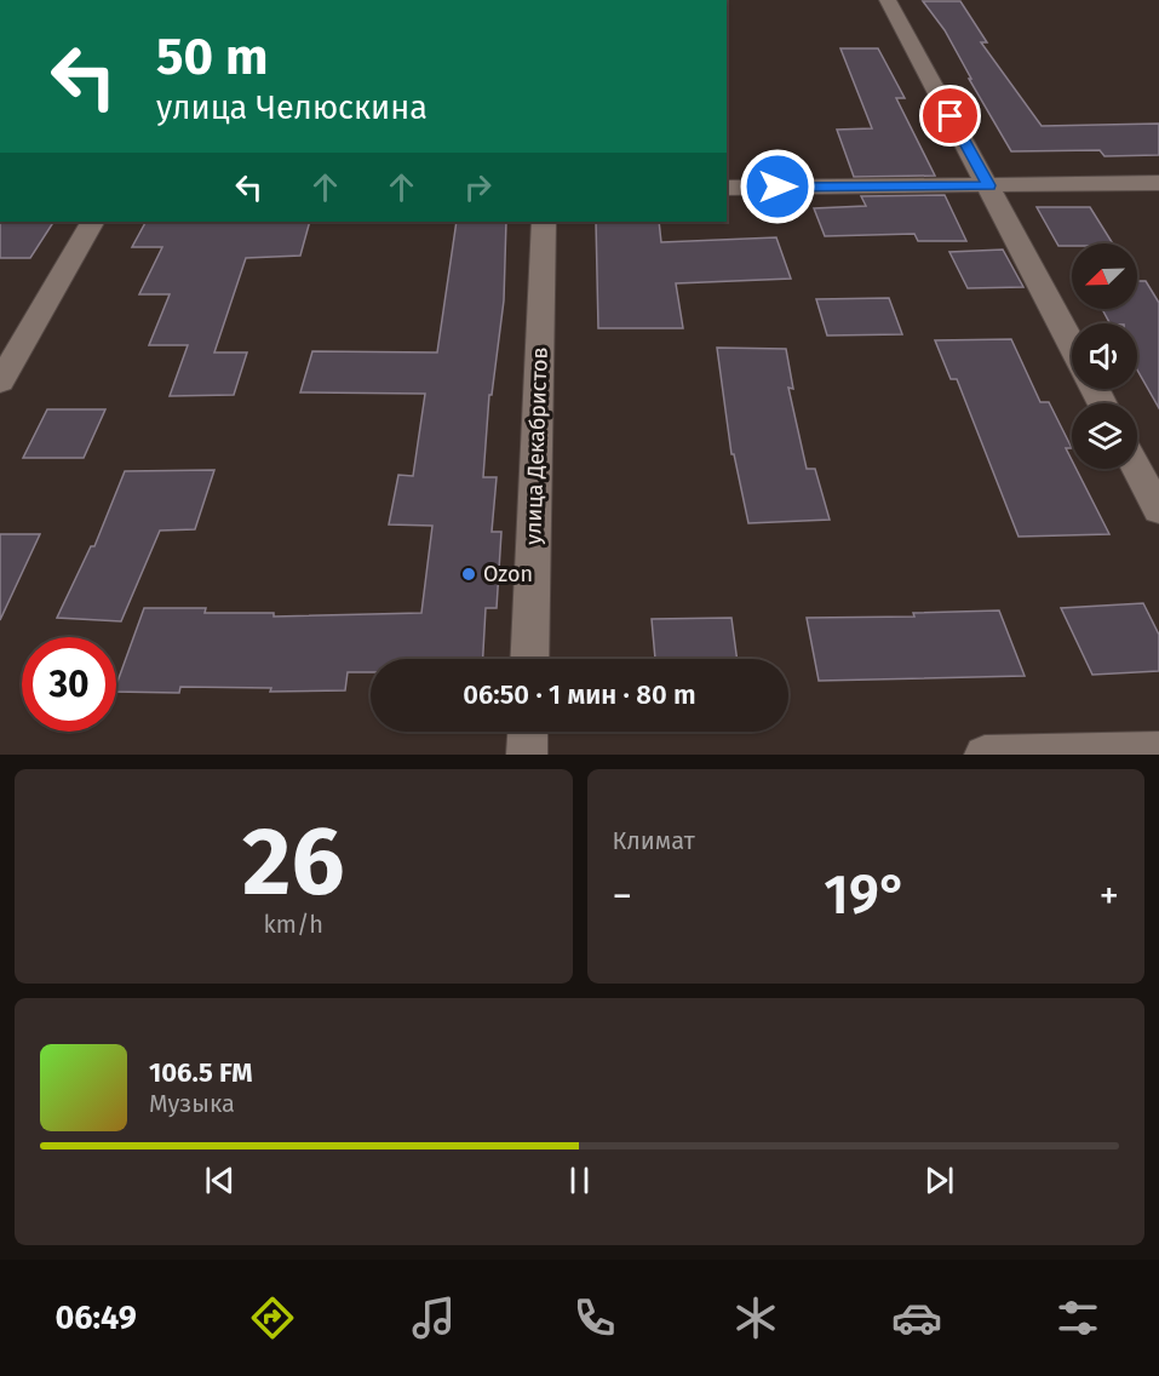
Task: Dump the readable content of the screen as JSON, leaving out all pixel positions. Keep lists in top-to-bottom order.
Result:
{
  "streets": {
    "street": ["улица Декабристов"]
  },
  "places": ["Ozon"],
  "north": "bottom left",
  "page": {
    "turn": ["50 m", "улица Челюскина"],
    "limit": "30",
    "trip": "06:50 · 1 мин · 80 m",
    "tile": [
      ["26", "km/h"],
      "Климат"
    ],
    "heat": ["−", "19°", "+"],
    "song": ["106.5 FM", "Музыка"],
    "tabs": "06:49"
  }
}
